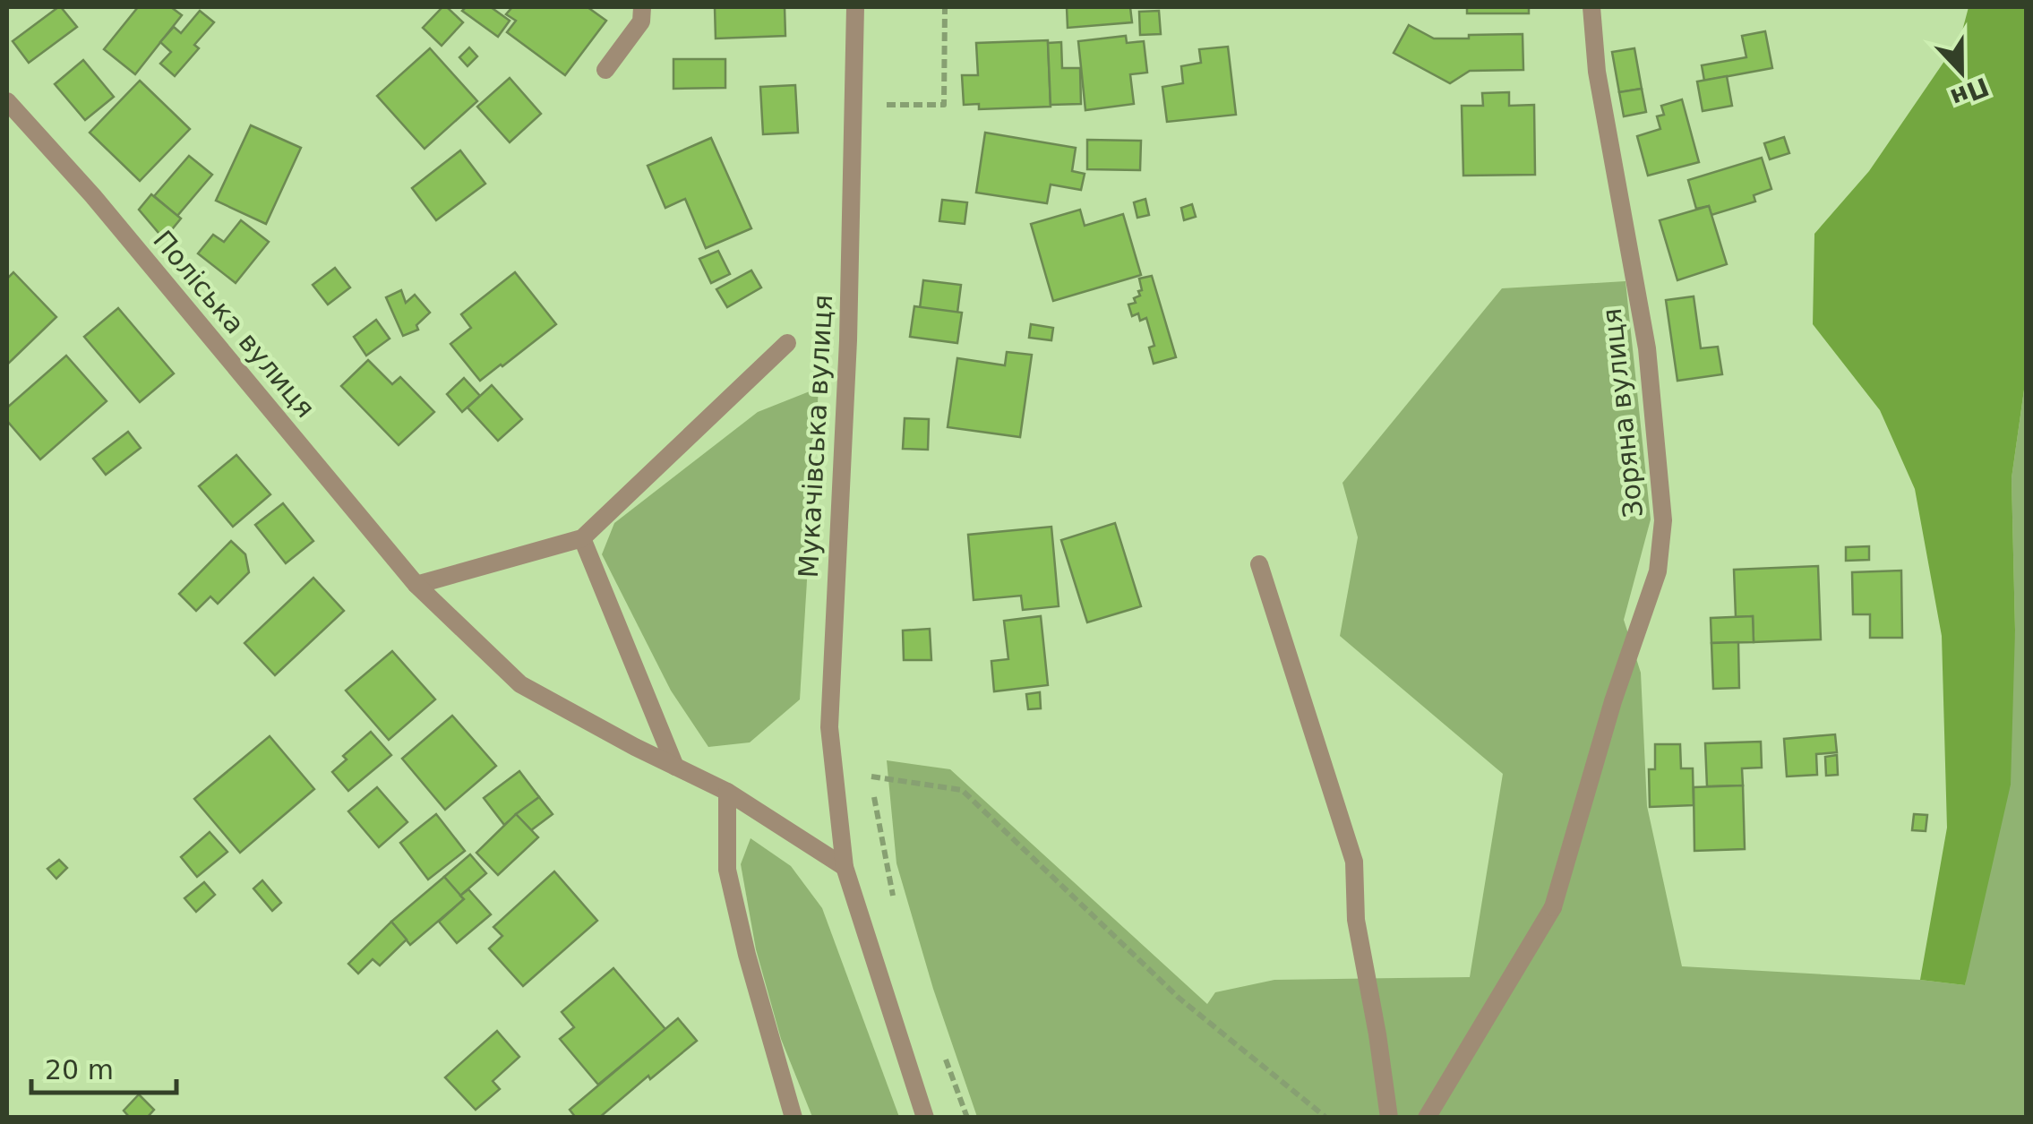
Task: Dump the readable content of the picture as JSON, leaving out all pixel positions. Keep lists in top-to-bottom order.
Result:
{
  "streets": {
    "street": ["Поліська вулиця", "Зоряна вулиця", "Мукачівська вулиця"]
  },
  "scale_bar": "20 m",
  "north": "bottom"
}
